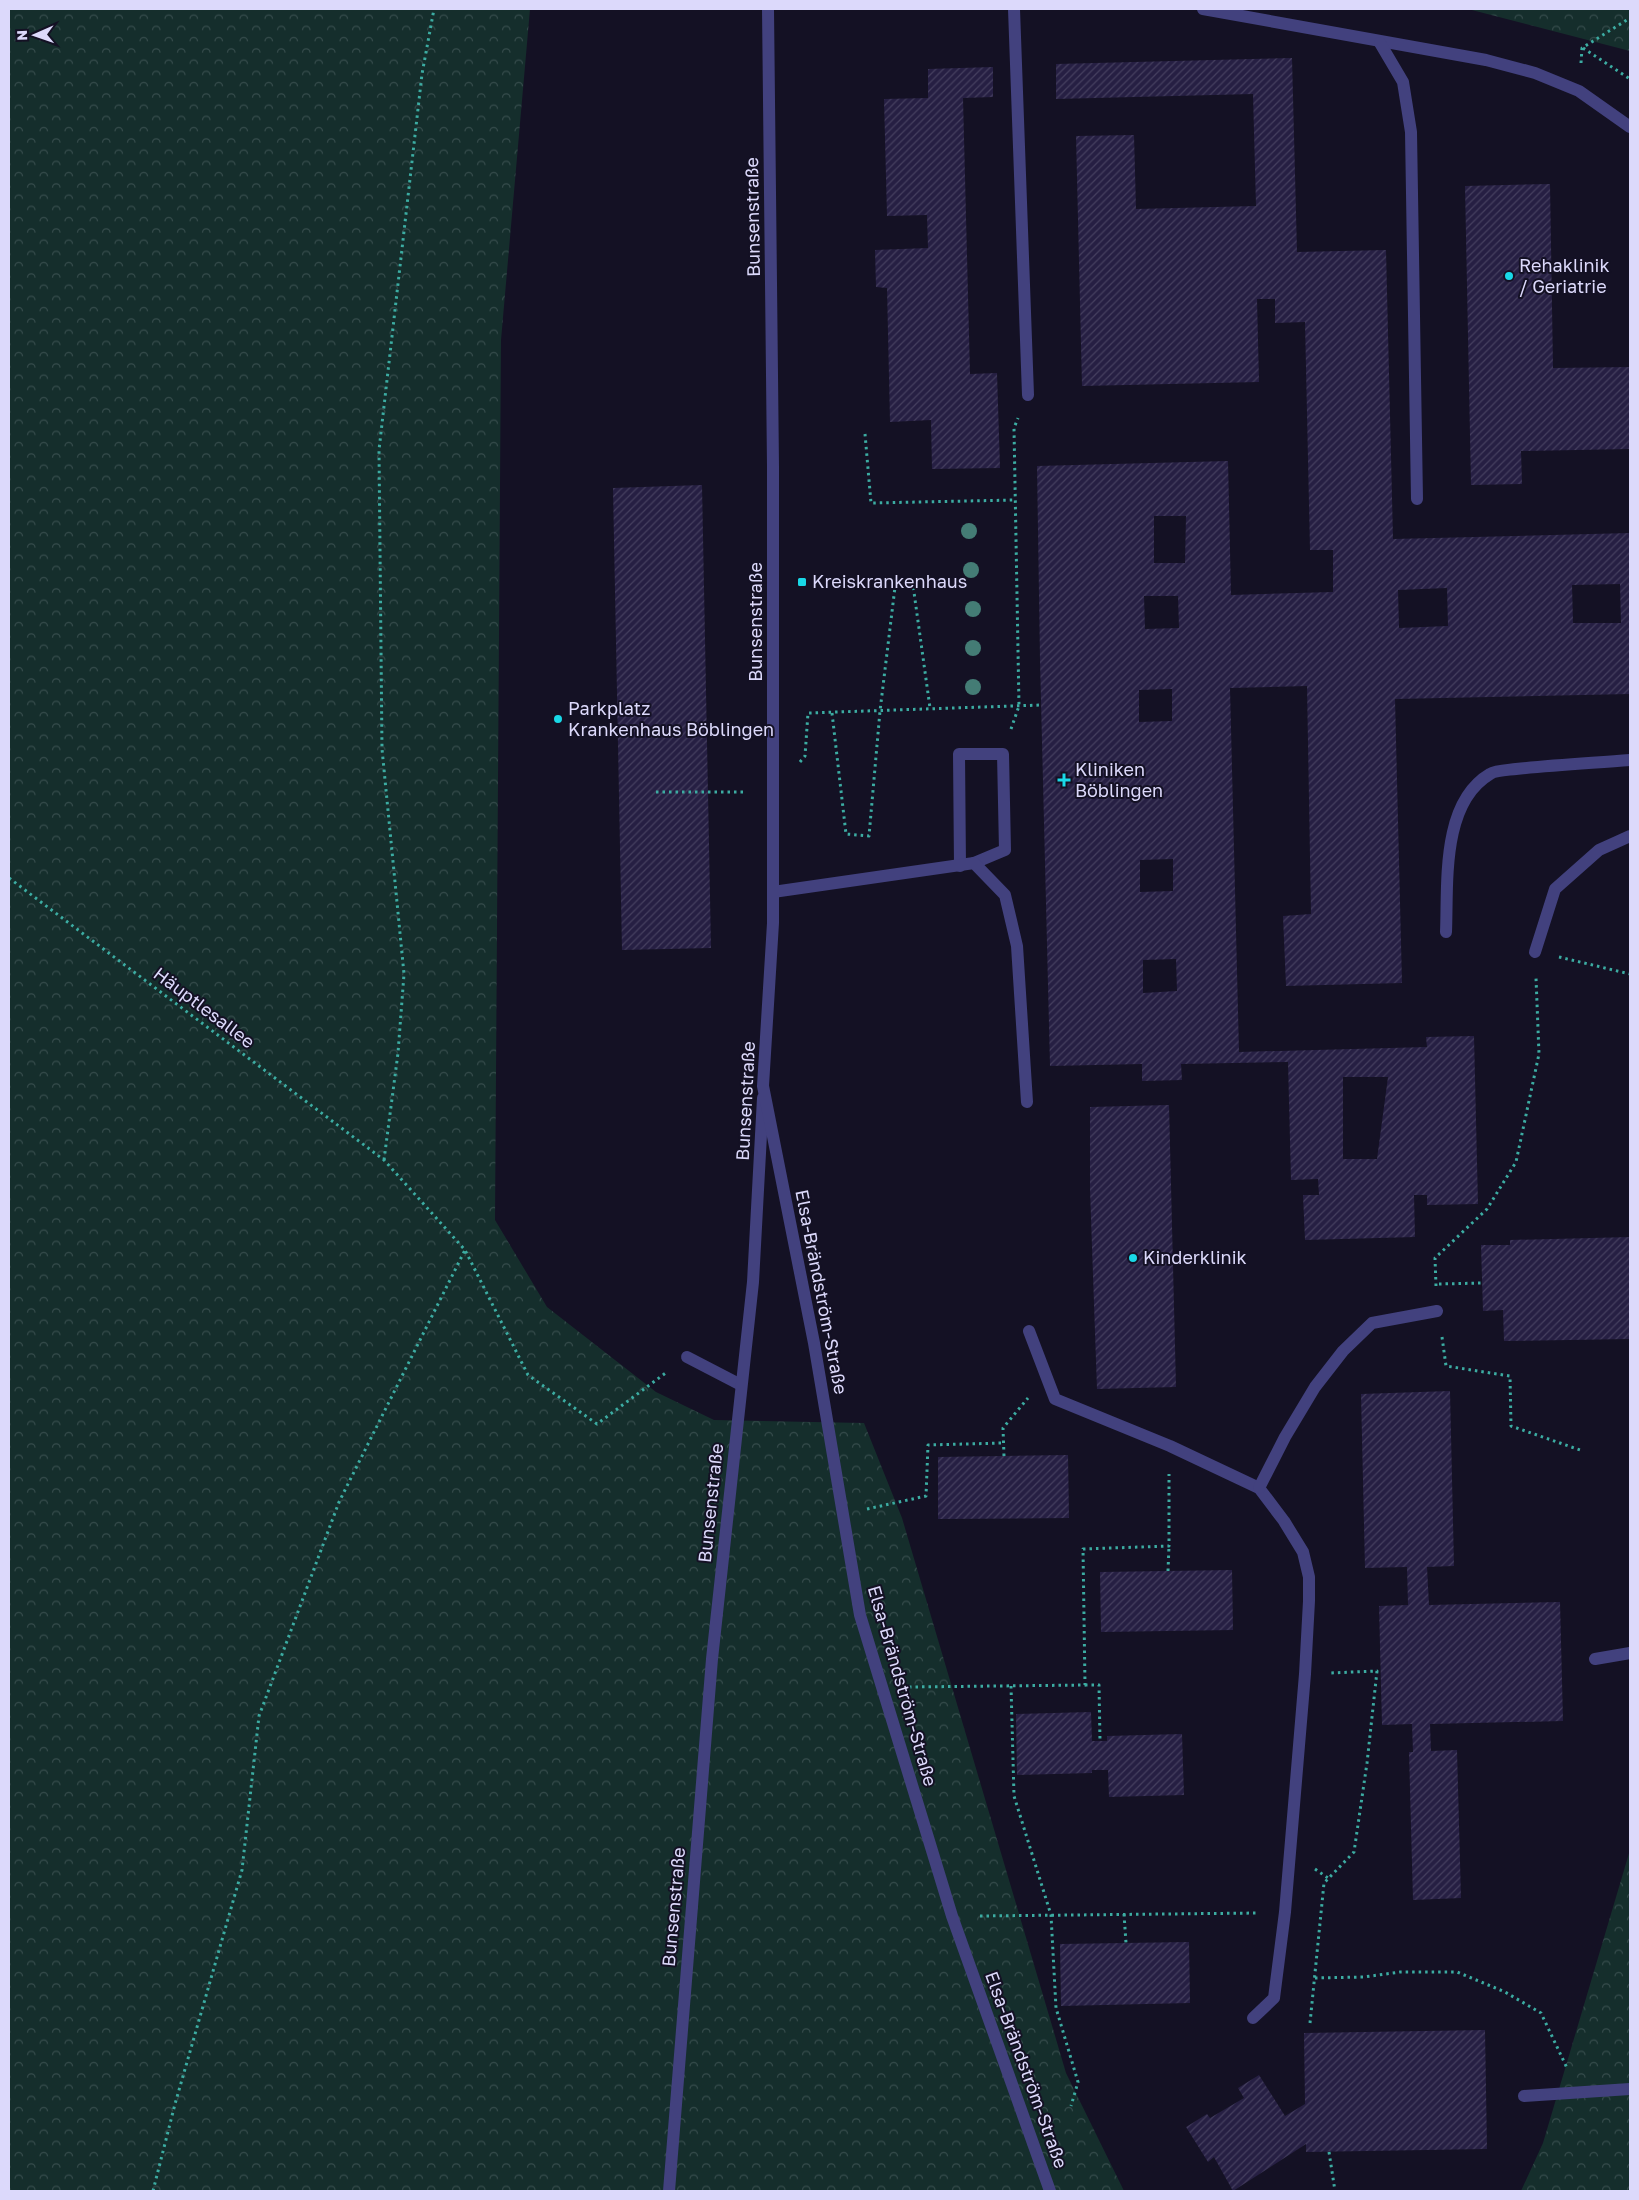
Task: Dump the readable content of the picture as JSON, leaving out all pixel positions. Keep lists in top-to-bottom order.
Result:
{
  "streets": {
    "street": ["Bunsenstraße", "Elsa-Brändström-Straße"],
    "path": ["Häuptlesallee"]
  },
  "crossings": [
    ["Bunsenstraße", "Elsa-Brändström-Straße"]
  ],
  "places": {
    "other": ["Rehaklinik / Geriatrie", "Parkplatz Krankenhaus Böblingen", "Kinderklinik"],
    "transit": ["Kreiskrankenhaus"],
    "health": ["Kliniken Böblingen"]
  },
  "north": "left"
}
